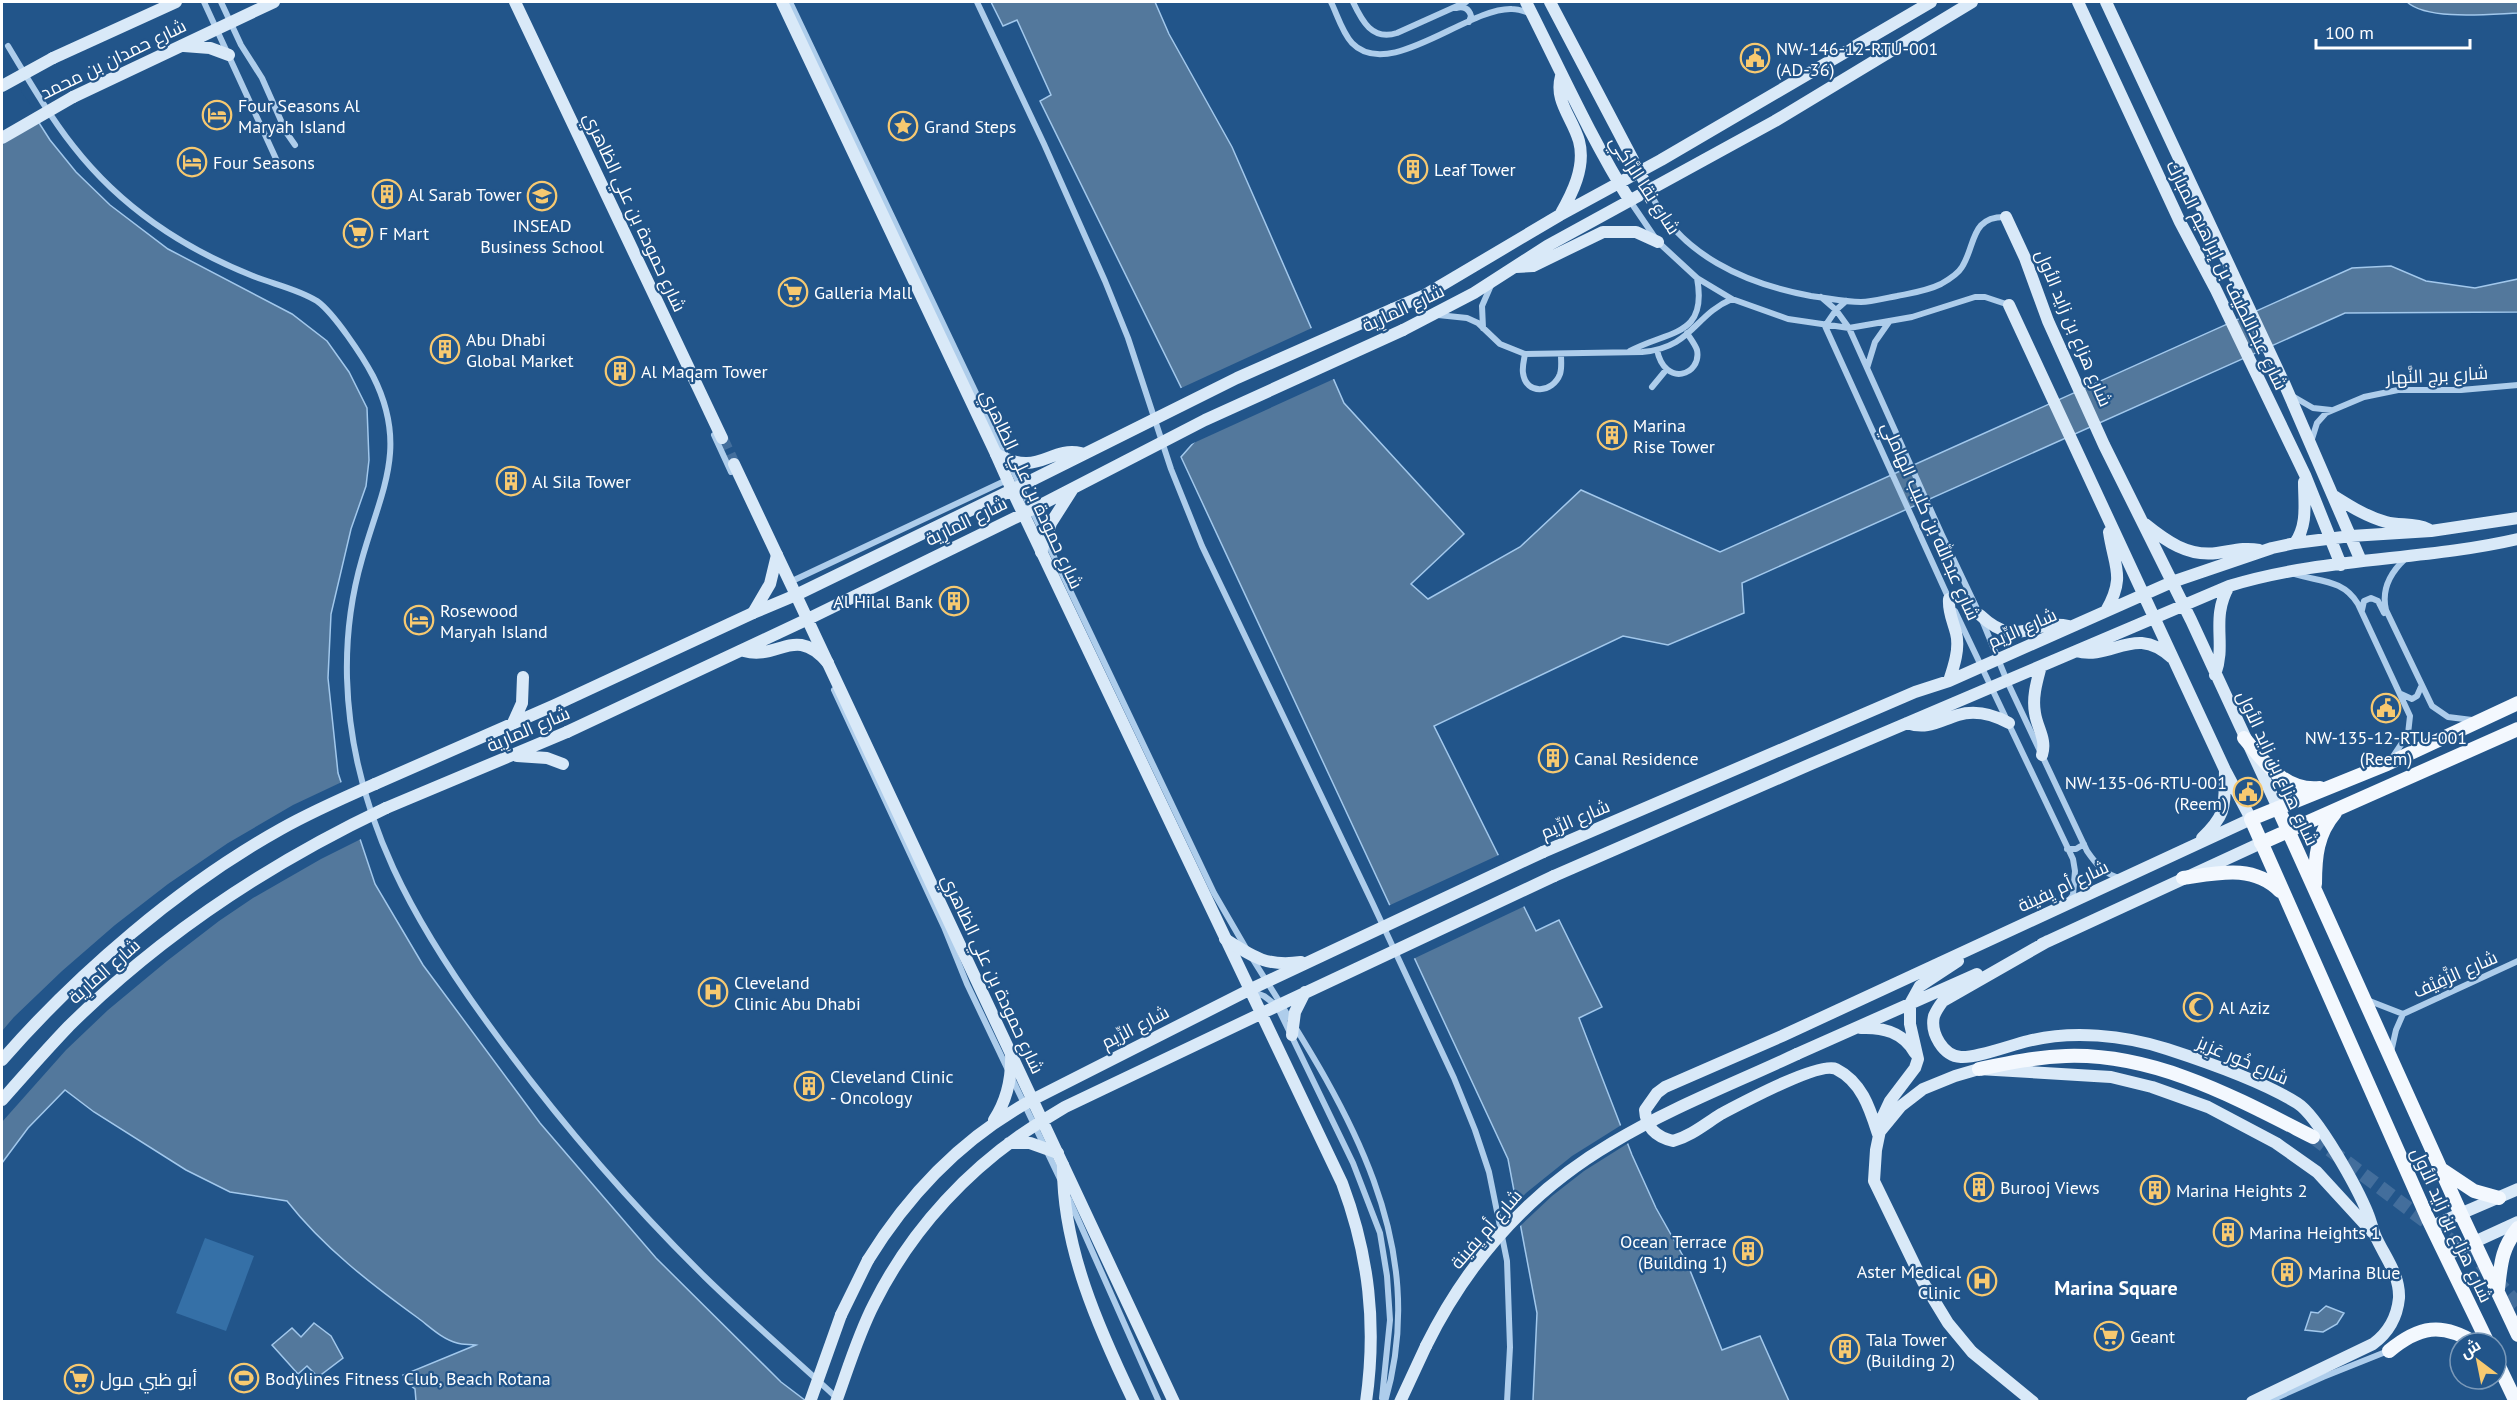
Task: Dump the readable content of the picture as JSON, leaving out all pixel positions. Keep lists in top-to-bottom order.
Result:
{
  "streets": {
    "main road": [
      "شارع حمدان بن محمد",
      "شارع نِقا الرَّاكِي",
      "شارع حمودة بن علي الظاهري",
      "شارع عبداللطيف بن إبراهيم المبارك",
      "شارع المارِية",
      "شارع هزاع بن زايد الأول",
      "شارع الرِّيم",
      "شارع أم يِفينة",
      "شارع خُور عَزِيز"
    ],
    "street": ["شارع برج النَّهار", "شارع عبدالله بن كليب الهاملي", "شارع الزَّفِيْف"]
  },
  "crossings": [
    ["شارع نِقا الرَّاكِي", "شارع المارِية"],
    ["شارع نِقا الرَّاكِي", "شارع هزاع بن زايد الأول"],
    ["شارع نِقا الرَّاكِي", "شارع عبدالله بن كليب الهاملي"],
    ["شارع حمودة بن علي الظاهري", "شارع المارِية"],
    ["شارع حمودة بن علي الظاهري", "شارع الرِّيم"],
    ["شارع عبداللطيف بن إبراهيم المبارك", "شارع برج النَّهار"],
    ["شارع عبداللطيف بن إبراهيم المبارك", "شارع الرِّيم"],
    ["شارع هزاع بن زايد الأول", "شارع عبدالله بن كليب الهاملي"],
    ["شارع هزاع بن زايد الأول", "شارع الرِّيم"],
    ["شارع هزاع بن زايد الأول", "شارع أم يِفينة"],
    ["شارع هزاع بن زايد الأول", "شارع الزَّفِيْف"],
    ["شارع عبدالله بن كليب الهاملي", "شارع الرِّيم"],
    ["شارع عبدالله بن كليب الهاملي", "شارع أم يِفينة"],
    ["شارع أم يِفينة", "شارع خُور عَزِيز"]
  ],
  "districts": ["Marina Square"],
  "places": {
    "public building": ["NW-146-12-RTU-001 (AD-36)", "NW-135-12-RTU-001 (Reem)", "NW-135-06-RTU-001 (Reem)"],
    "hotel": ["Four Seasons Al Maryah Island", "Four Seasons", "Rosewood Maryah Island"],
    "place": ["Grand Steps"],
    "building": [
      "Leaf Tower",
      "Al Sarab Tower",
      "Abu Dhabi Global Market",
      "Al Maqam Tower",
      "Marina Rise Tower",
      "Al Sila Tower",
      "Al Hilal Bank",
      "Canal Residence",
      "Cleveland Clinic - Oncology",
      "Burooj Views",
      "Marina Heights 2",
      "Marina Heights 1",
      "Ocean Terrace (Building 1)",
      "Marina Blue",
      "Tala Tower (Building 2)"
    ],
    "school or university": ["INSEAD Business School"],
    "supermarket": [
      "F Mart",
      "Galleria Mall",
      "Geant",
      "أبو ظبي مول"
    ],
    "hospital": ["Cleveland Clinic Abu Dhabi", "Aster Medical Clinic"],
    "mosque": ["Al Aziz"],
    "sports": ["Bodylines Fitness Club, Beach Rotana"]
  },
  "scale_bar": "100 m",
  "north": "top left"
}
